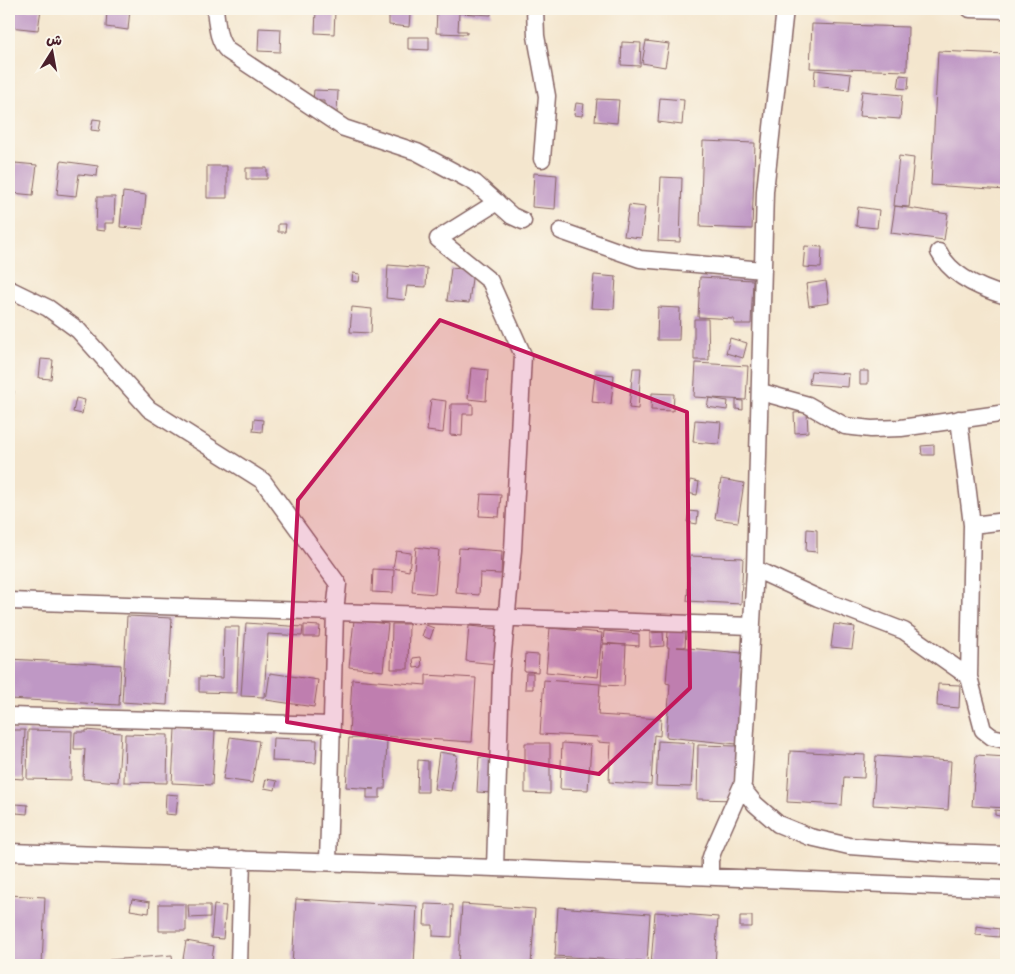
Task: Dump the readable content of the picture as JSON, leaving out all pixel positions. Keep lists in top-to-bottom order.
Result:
{
  "north": "top"
}
